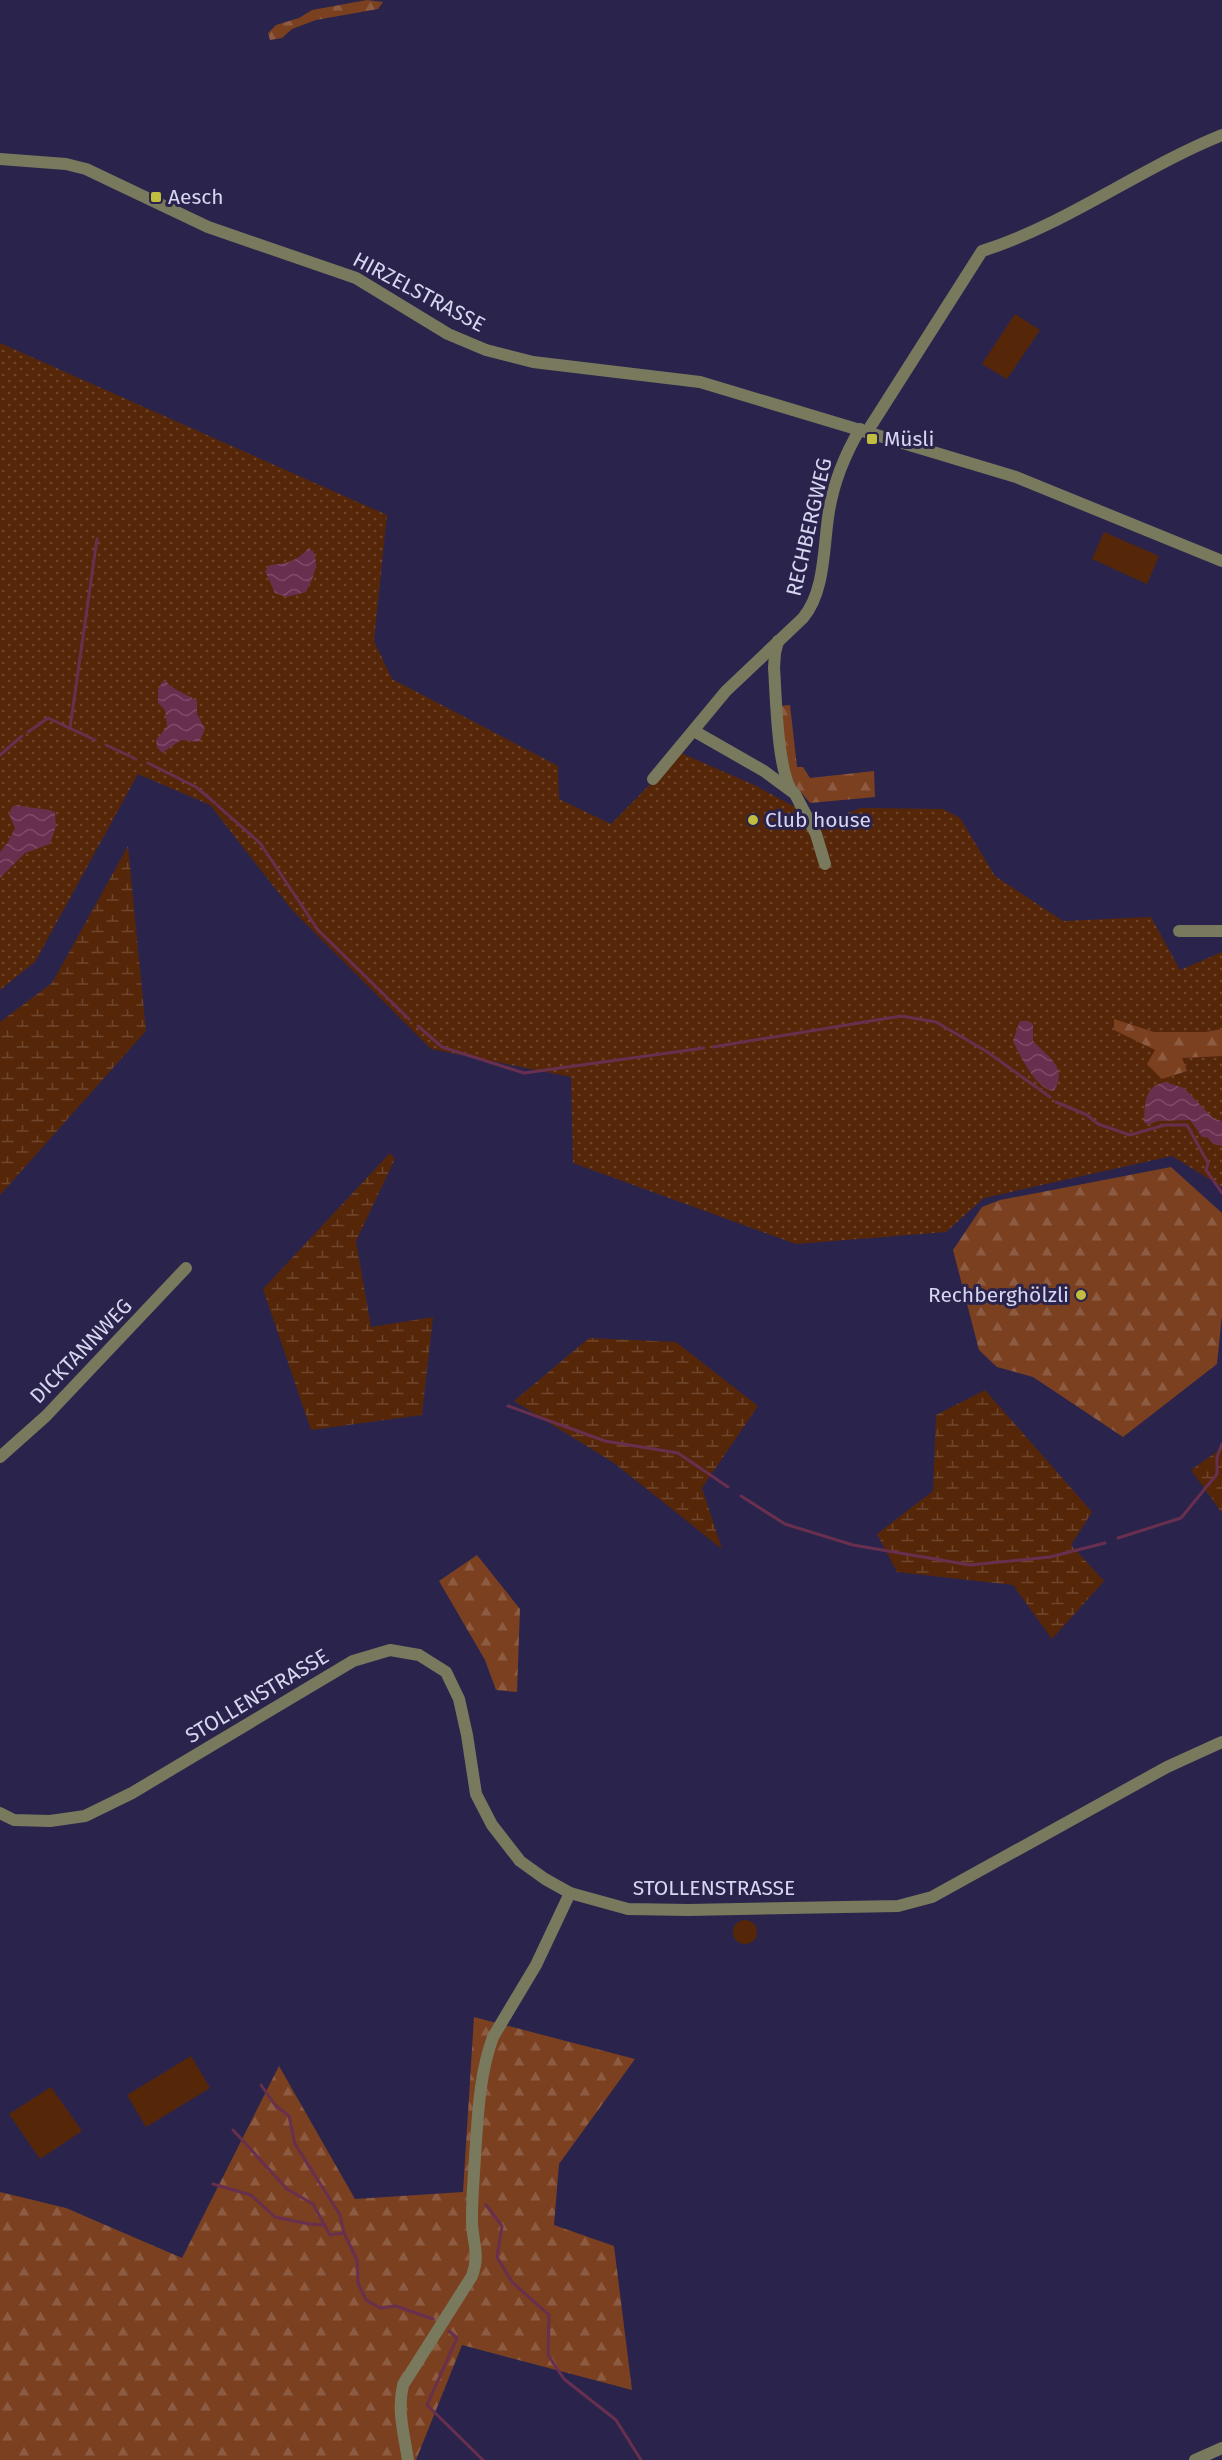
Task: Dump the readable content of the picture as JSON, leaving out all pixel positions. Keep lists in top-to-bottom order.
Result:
{
  "streets": {
    "street": [
      "HIRZELSTRASSE",
      "RECHBERGWEG",
      "DICKTANNWEG",
      "STOLLENSTRASSE"
    ]
  },
  "crossings": [
    ["HIRZELSTRASSE", "RECHBERGWEG"]
  ],
  "places": {
    "transit": ["Aesch", "Müsli"],
    "other": ["Club house", "Rechberghölzli"]
  }
}
